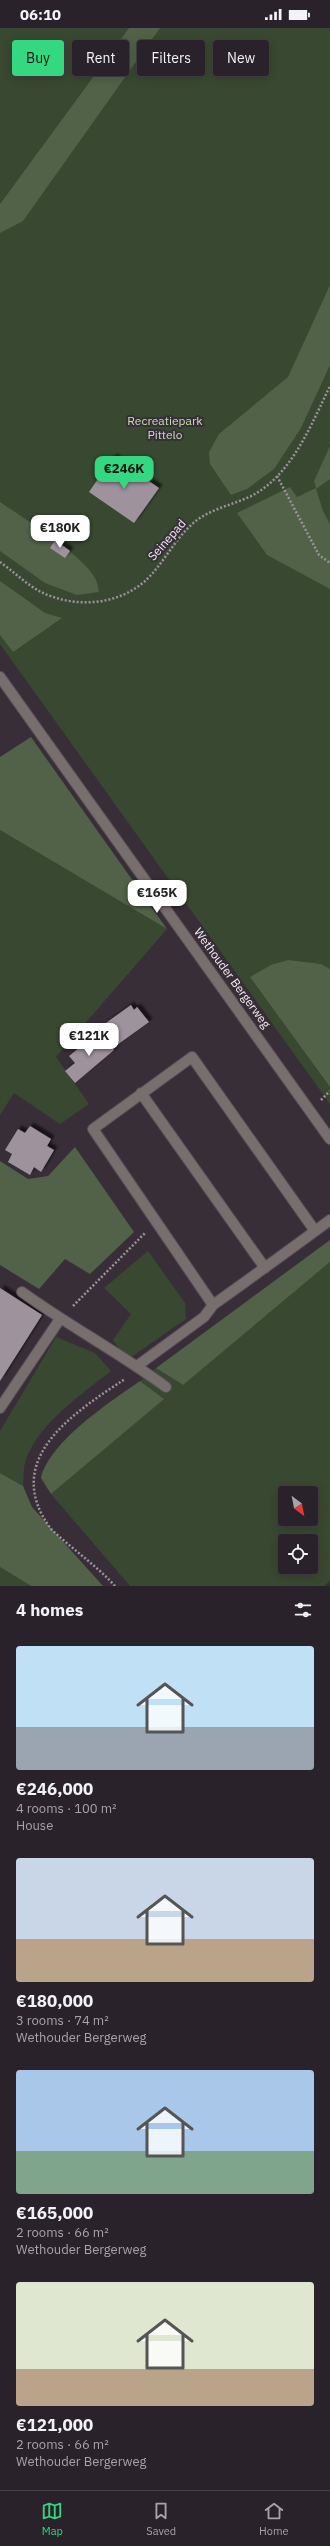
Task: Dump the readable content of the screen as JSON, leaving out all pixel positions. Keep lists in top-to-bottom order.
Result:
{
  "streets": {
    "street": ["Wethouder Bergerweg"],
    "path": ["Seinepad"]
  },
  "parks": ["Recreatiepark Pittelo"],
  "north": "bottom right",
  "page": {
    "status": "06:10",
    "chip": [
      "Buy",
      "Rent",
      "Filters",
      "New"
    ],
    "price": [
      "€246K",
      "€180K",
      "€165K",
      "€121K"
    ],
    "heading": "4 homes",
    "list": [
      {
        "name": "€246,000",
        "note": "4 rooms · 100 m² · House"
      },
      {
        "name": "€180,000",
        "note": "3 rooms · 74 m² · Wethouder Bergerweg"
      },
      {
        "name": "€165,000",
        "note": "2 rooms · 66 m² · Wethouder Bergerweg"
      },
      {
        "name": "€121,000",
        "note": "2 rooms · 66 m² · Wethouder Bergerweg"
      }
    ],
    "tabs": ["Map", "Saved", "Home"]
  }
}
